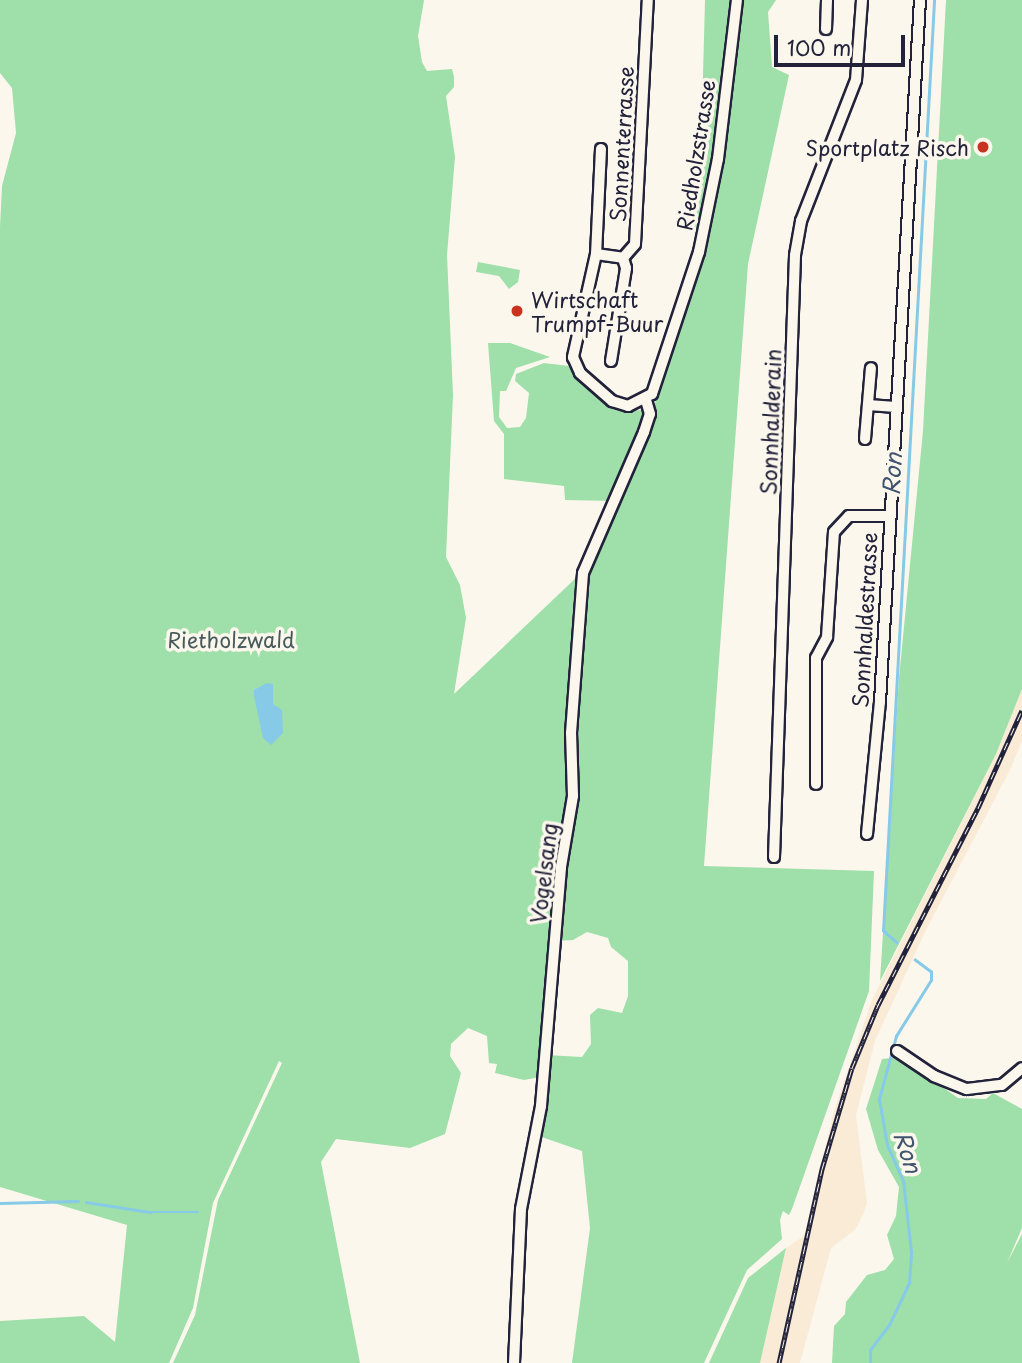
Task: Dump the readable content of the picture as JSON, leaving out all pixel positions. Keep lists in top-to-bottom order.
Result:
{
  "streets": {
    "street": [
      "Sonnenterrasse",
      "Riedholzstrasse",
      "Sonnhalderain",
      "Sonnhaldestrasse",
      "Vogelsang"
    ]
  },
  "crossings": [
    ["Riedholzstrasse", "Vogelsang"]
  ],
  "water": ["Ron"],
  "parks": ["Rietholzwald"],
  "places": ["Sportplatz Risch", "Wirtschaft Trumpf-Buur"],
  "scale_bar": "100 m"
}
